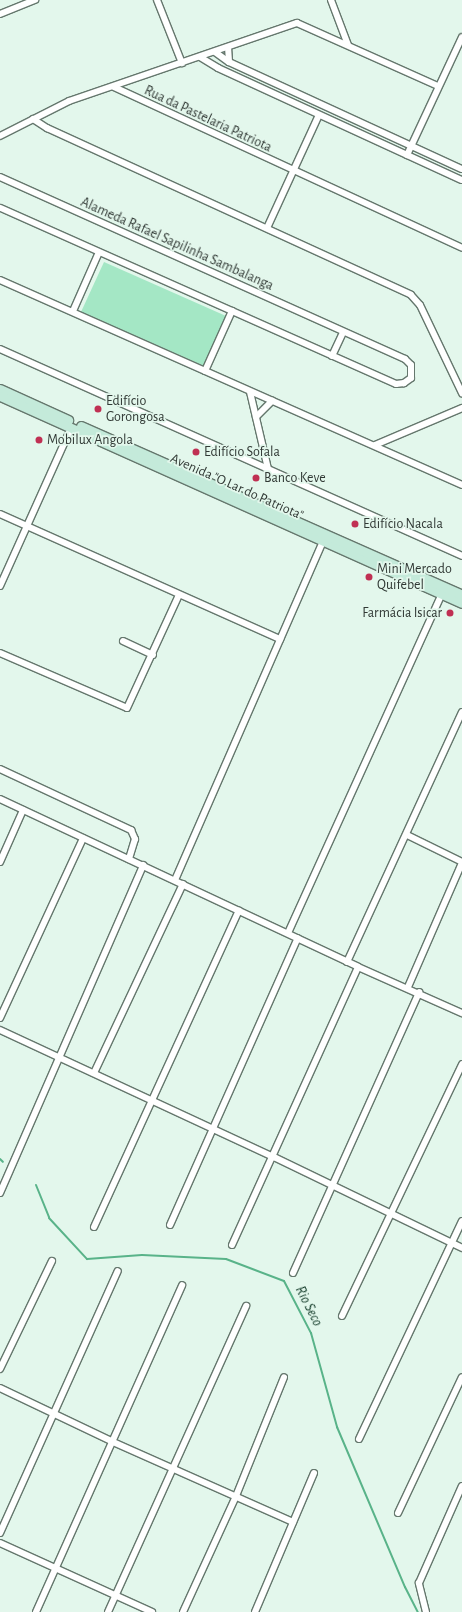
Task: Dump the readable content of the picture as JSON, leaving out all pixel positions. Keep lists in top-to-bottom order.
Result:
{
  "streets": {
    "main road": ["Avenida \"O Lar do Patriota\""],
    "street": ["Rua da Pastelaria Patriota", "Alameda Rafael Sapilinha Sambalanga"]
  },
  "water": ["Rio Seco"],
  "places": [
    "Edifício Gorongosa",
    "Mobilux Angola",
    "Edifício Sofala",
    "Banco Keve",
    "Edifício Nacala",
    "Mini Mercado Quifebel",
    "Farmácia Isicar"
  ]
}
